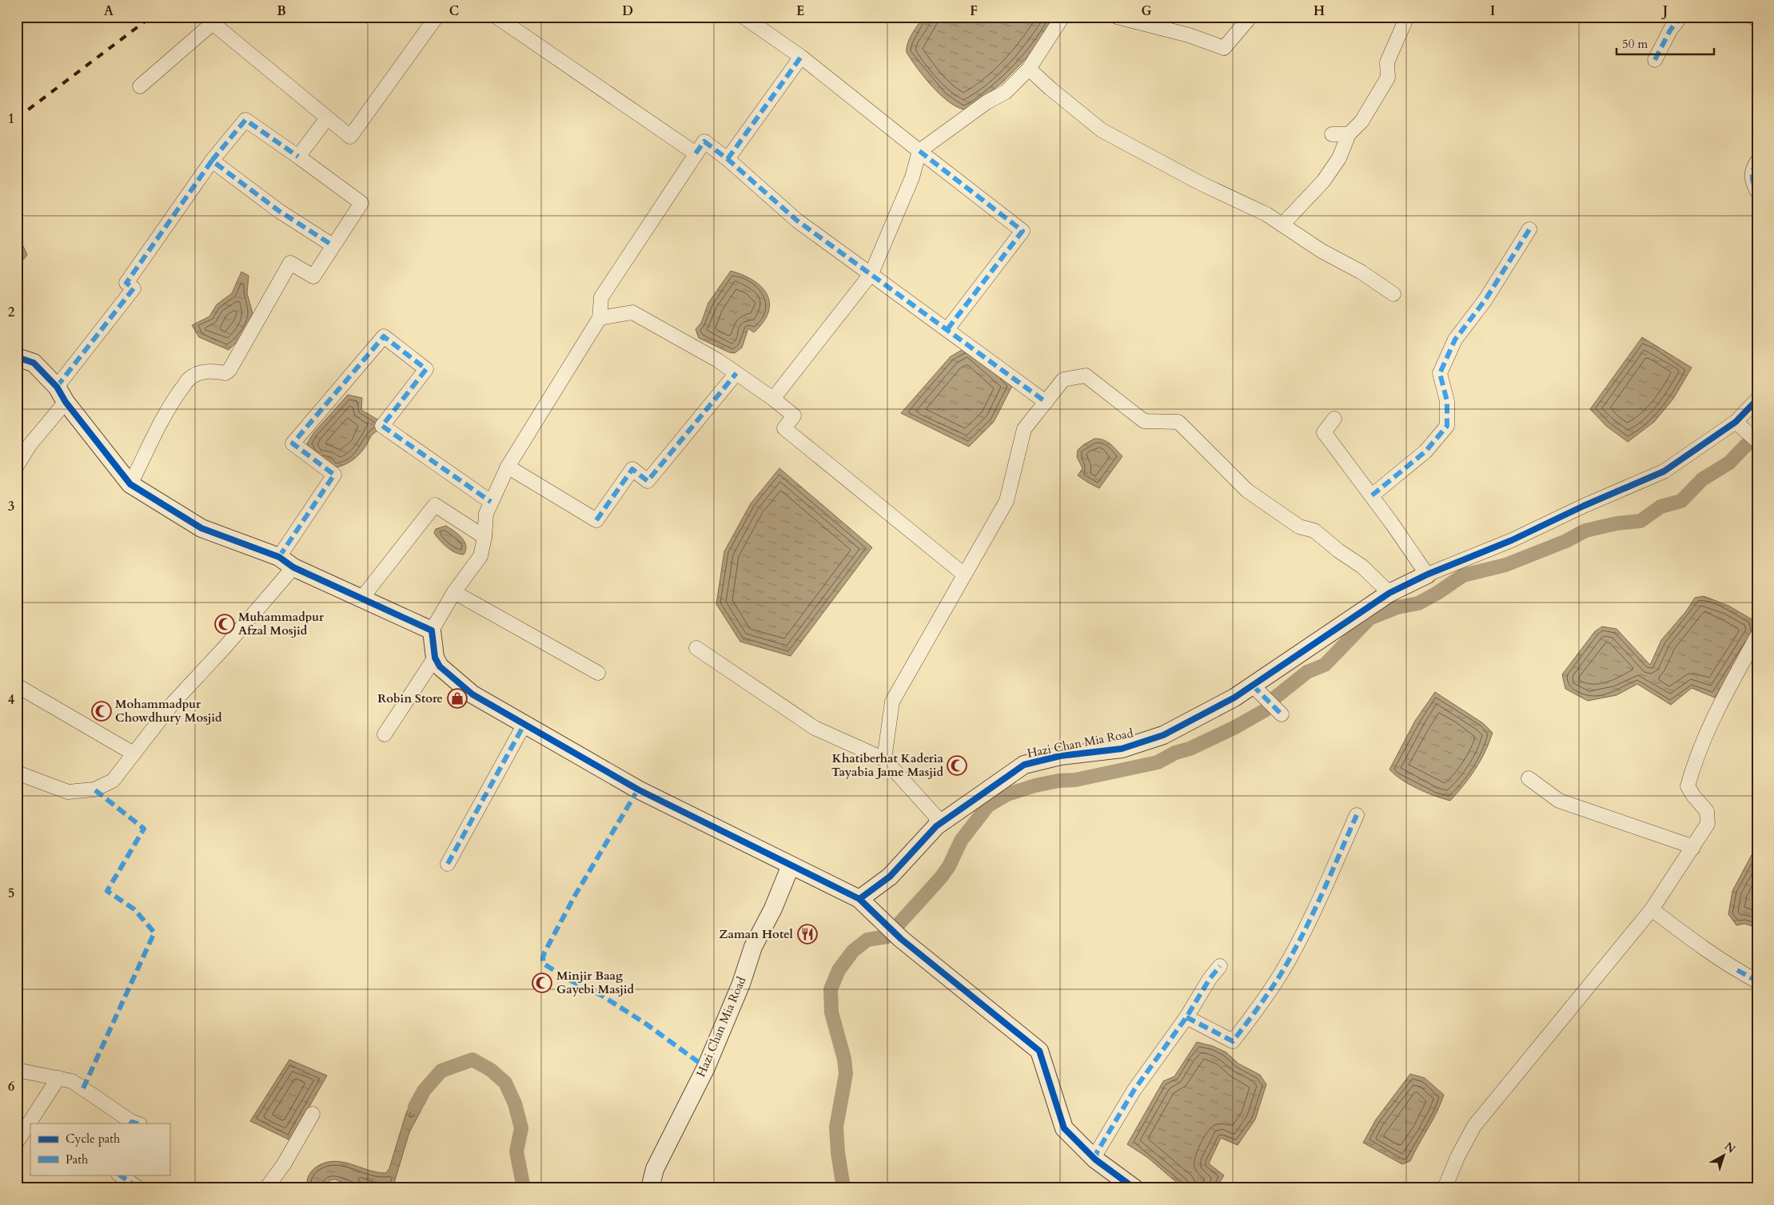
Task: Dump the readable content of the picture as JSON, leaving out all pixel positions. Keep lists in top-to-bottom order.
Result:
{
  "streets": {
    "street": ["Hazi Chan Mia Road"]
  },
  "places": {
    "mosque": [
      "Muhammadpur Afzal Mosjid",
      "Mohammadpur Chowdhury Mosjid",
      "Khatiberhat Kaderia Tayabia Jame Masjid",
      "Minjir Baag Gayebi Masjid"
    ],
    "shop": ["Robin Store"],
    "restaurant": ["Zaman Hotel"]
  },
  "legend": ["Cycle path", "Path"],
  "scale_bar": "50 m",
  "north": "top right",
  "grid": {
    "columns": [
      "A",
      "B",
      "C",
      "D",
      "E",
      "F",
      "G",
      "H",
      "I",
      "J"
    ],
    "rows": [
      "1",
      "2",
      "3",
      "4",
      "5",
      "6"
    ]
  }
}
